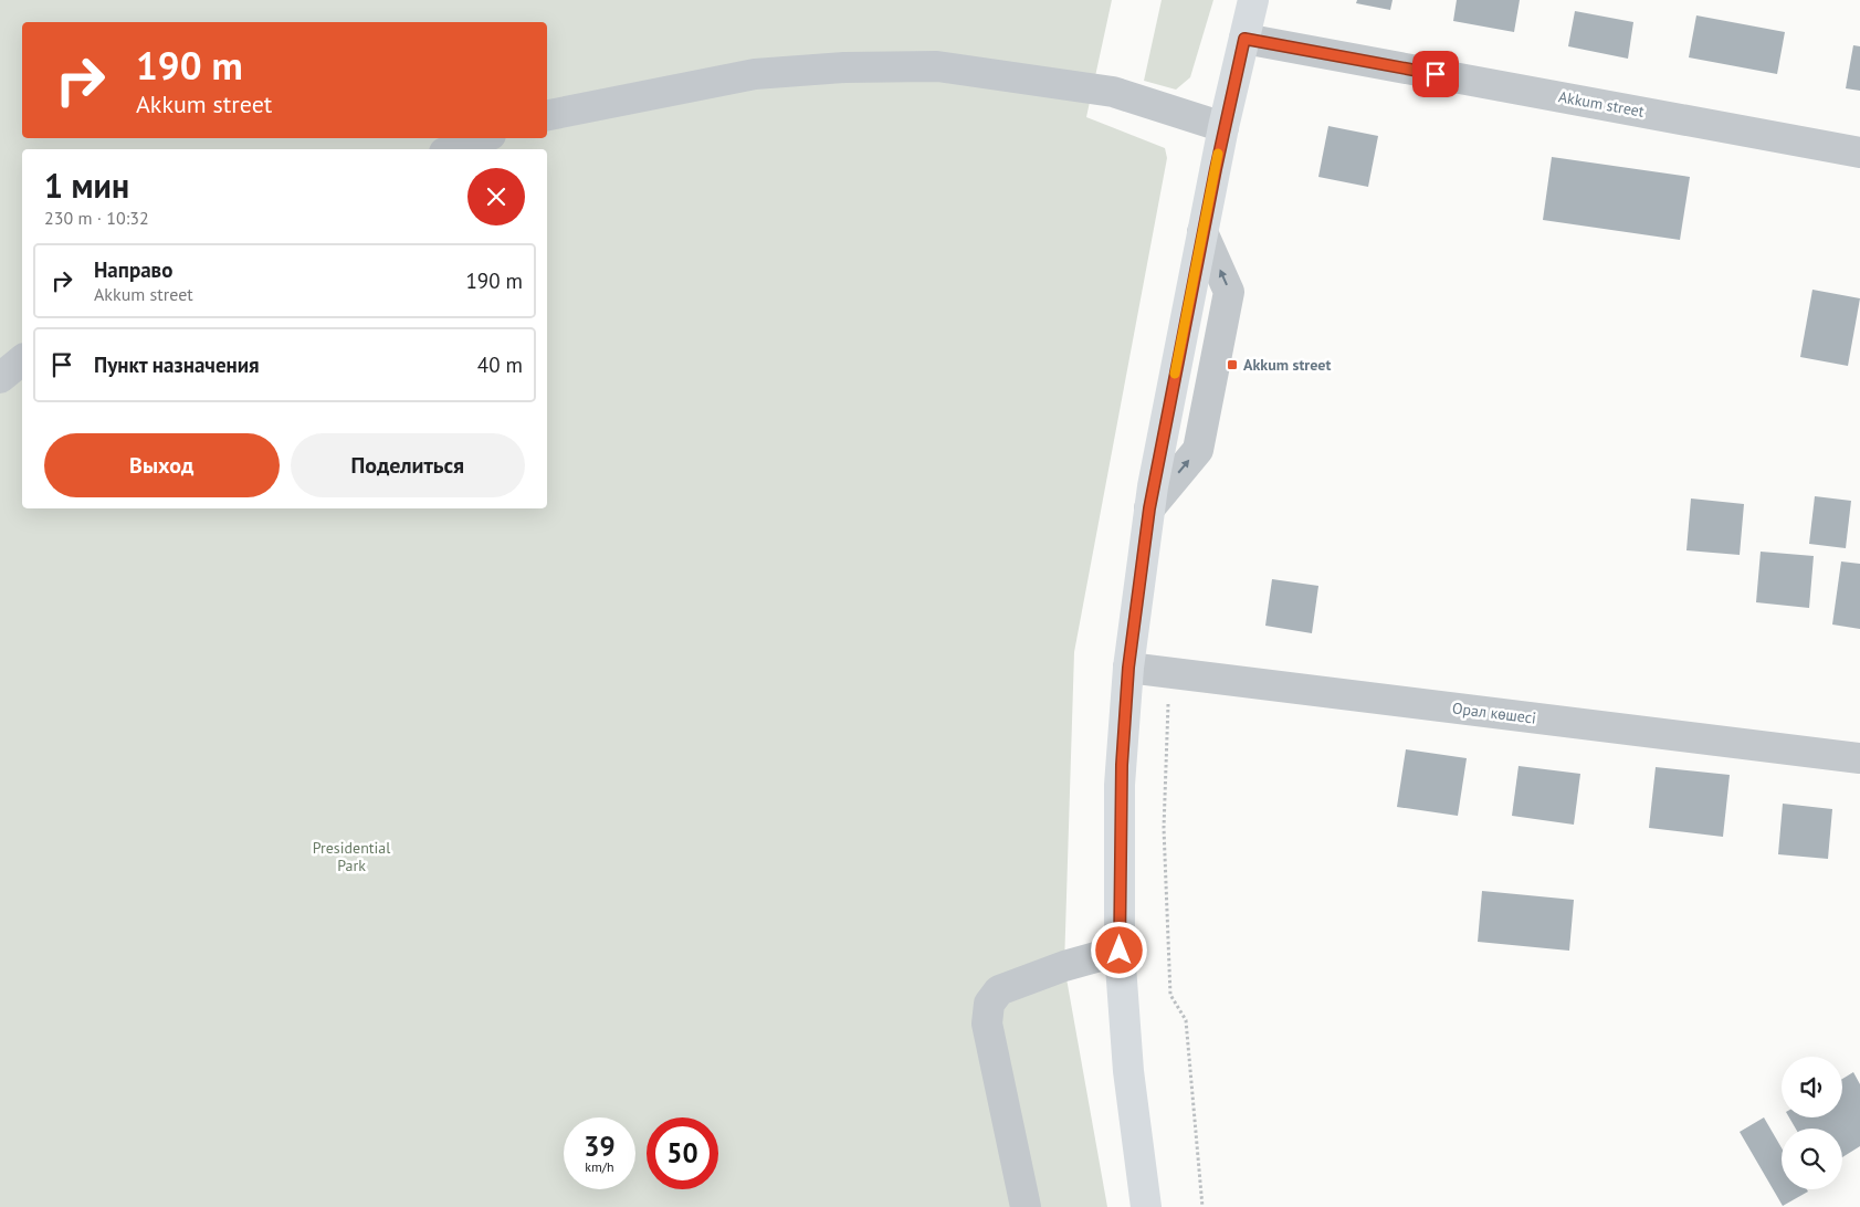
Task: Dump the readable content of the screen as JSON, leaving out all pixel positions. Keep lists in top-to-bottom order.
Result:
{
  "streets": {
    "street": ["Akkum street", "Орал көшесі"]
  },
  "parks": ["Presidential Park"],
  "places": {
    "transit": ["Akkum street"]
  },
  "page": {
    "turn": ["190 m", "Akkum street"],
    "heading": ["1 мин", "230 m · 10:32"],
    "list": [
      {
        "name": "Направо",
        "note": "Akkum street",
        "value": "190 m"
      },
      {
        "name": "Пункт назначения",
        "value": "40 m"
      }
    ],
    "buttons": ["Выход", "Поделиться"],
    "speed": "39 km/h",
    "limit": "50"
  }
}
